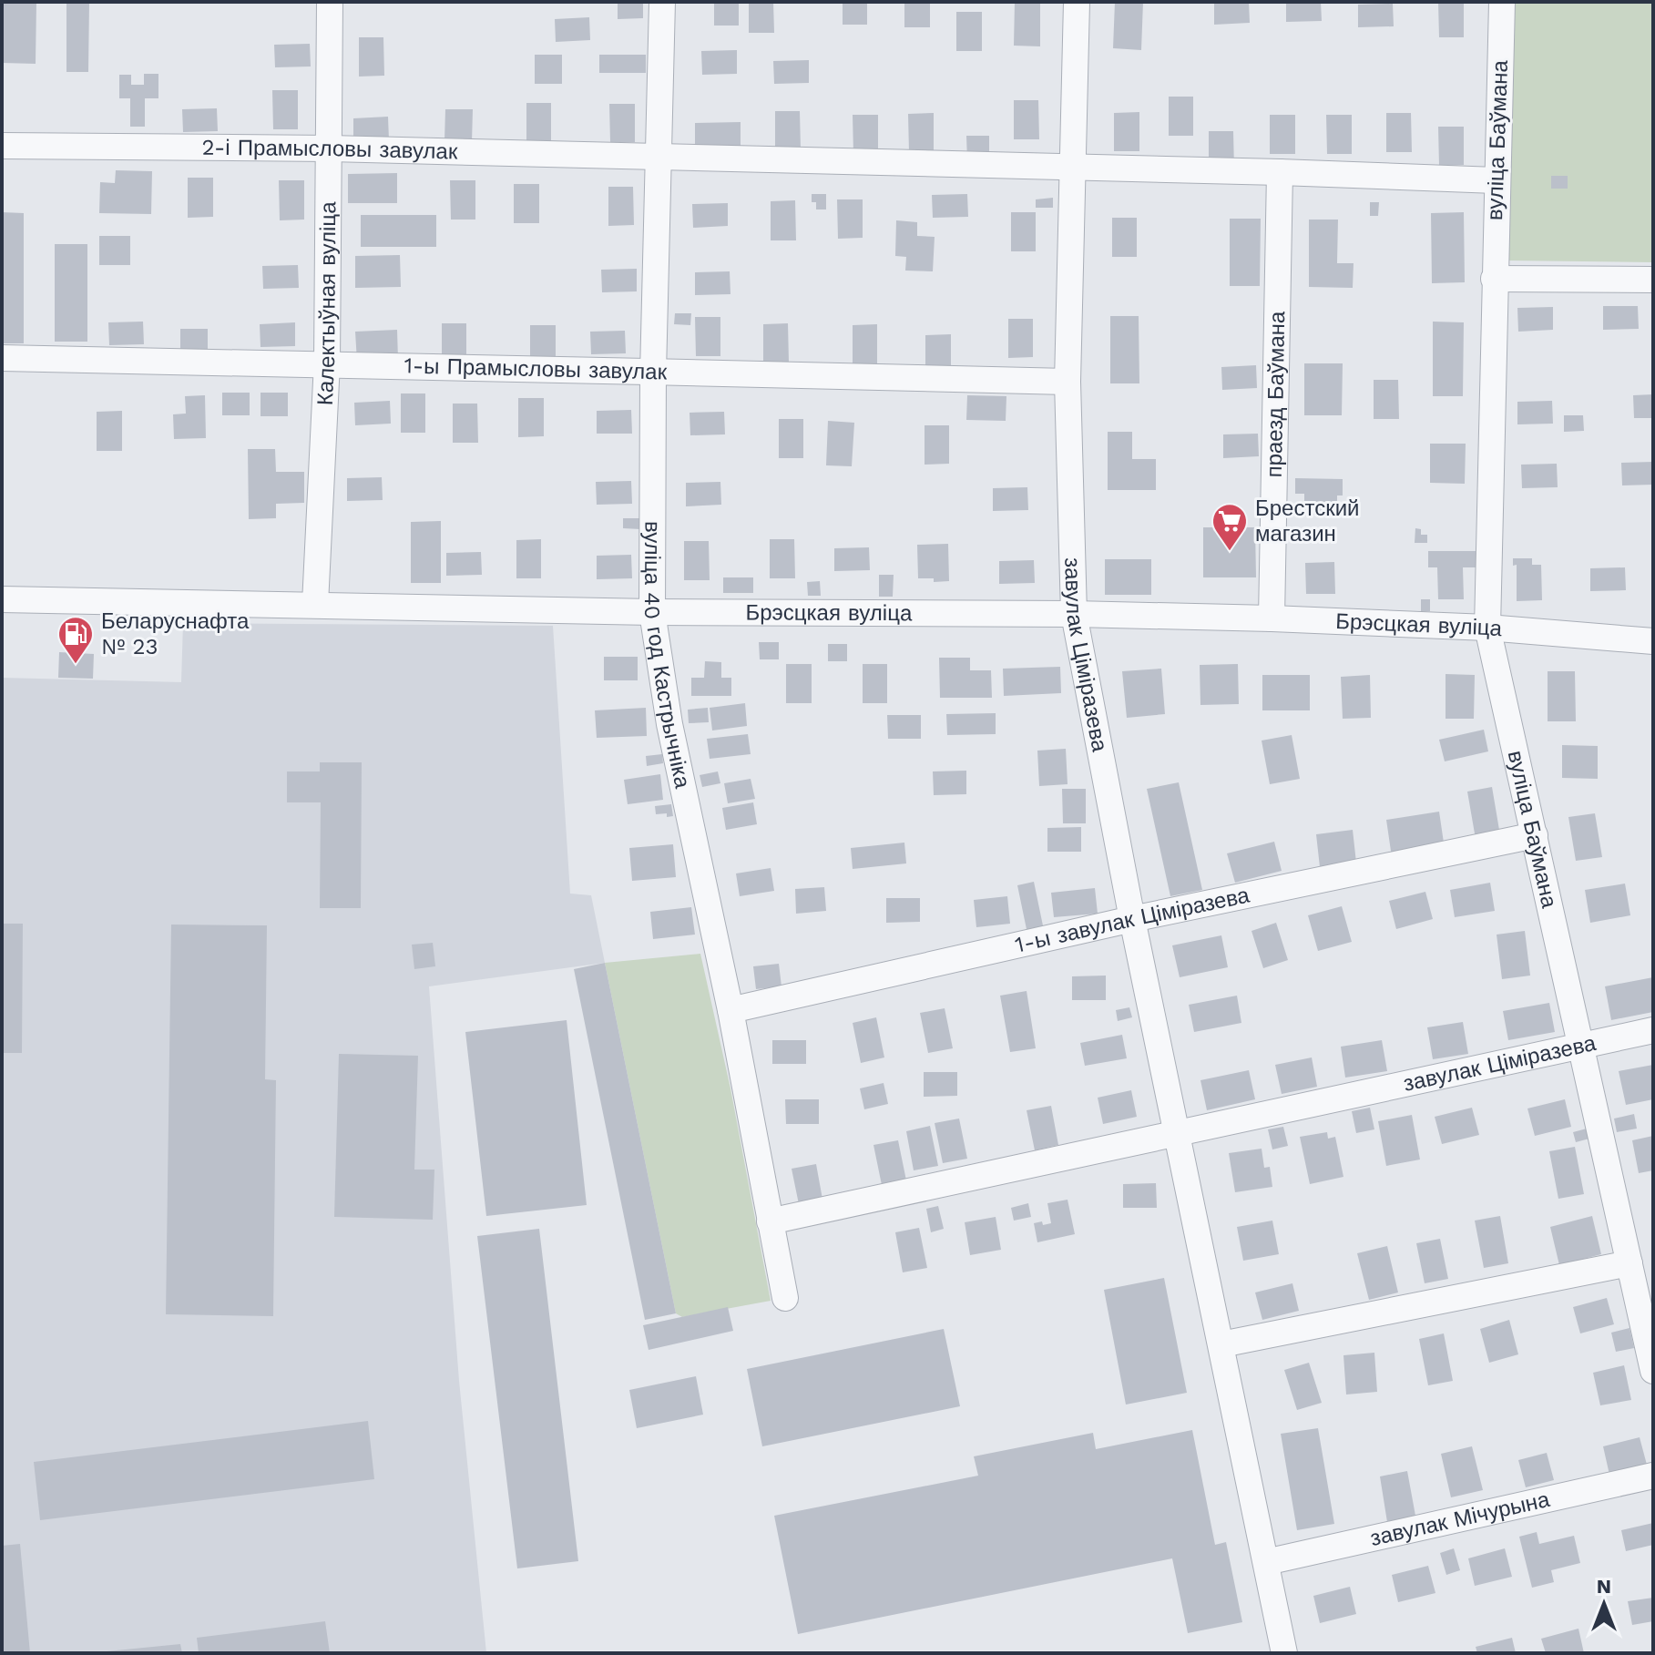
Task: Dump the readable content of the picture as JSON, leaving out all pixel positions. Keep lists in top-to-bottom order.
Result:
{
  "streets": {
    "street": [
      "вуліца Баўмана",
      "2-і Прамысловы завулак",
      "Калектыўная вуліца",
      "1-ы Прамысловы завулак",
      "праезд Баўмана",
      "Брэсцкая вуліца",
      "завулак Ціміразева",
      "вуліца 40 год Кастрычніка",
      "1-ы завулак Ціміразева",
      "завулак Мічурына"
    ]
  },
  "crossings": [
    ["вуліца Баўмана", "Брэсцкая вуліца"],
    ["вуліца Баўмана", "завулак Ціміразева"],
    ["вуліца Баўмана", "1-ы завулак Ціміразева"],
    ["2-і Прамысловы завулак", "Калектыўная вуліца"],
    ["2-і Прамысловы завулак", "вуліца 40 год Кастрычніка"],
    ["Калектыўная вуліца", "1-ы Прамысловы завулак"],
    ["Калектыўная вуліца", "Брэсцкая вуліца"],
    ["1-ы Прамысловы завулак", "завулак Ціміразева"],
    ["1-ы Прамысловы завулак", "вуліца 40 год Кастрычніка"],
    ["праезд Баўмана", "Брэсцкая вуліца"],
    ["Брэсцкая вуліца", "завулак Ціміразева"],
    ["Брэсцкая вуліца", "вуліца 40 год Кастрычніка"],
    ["завулак Ціміразева", "вуліца 40 год Кастрычніка"],
    ["завулак Ціміразева", "1-ы завулак Ціміразева"],
    ["завулак Ціміразева", "завулак Мічурына"],
    ["вуліца 40 год Кастрычніка", "1-ы завулак Ціміразева"]
  ],
  "places": {
    "supermarket": ["Брестский магазин"],
    "fuel station": ["Беларуснафта № 23"]
  },
  "north": "top"
}
